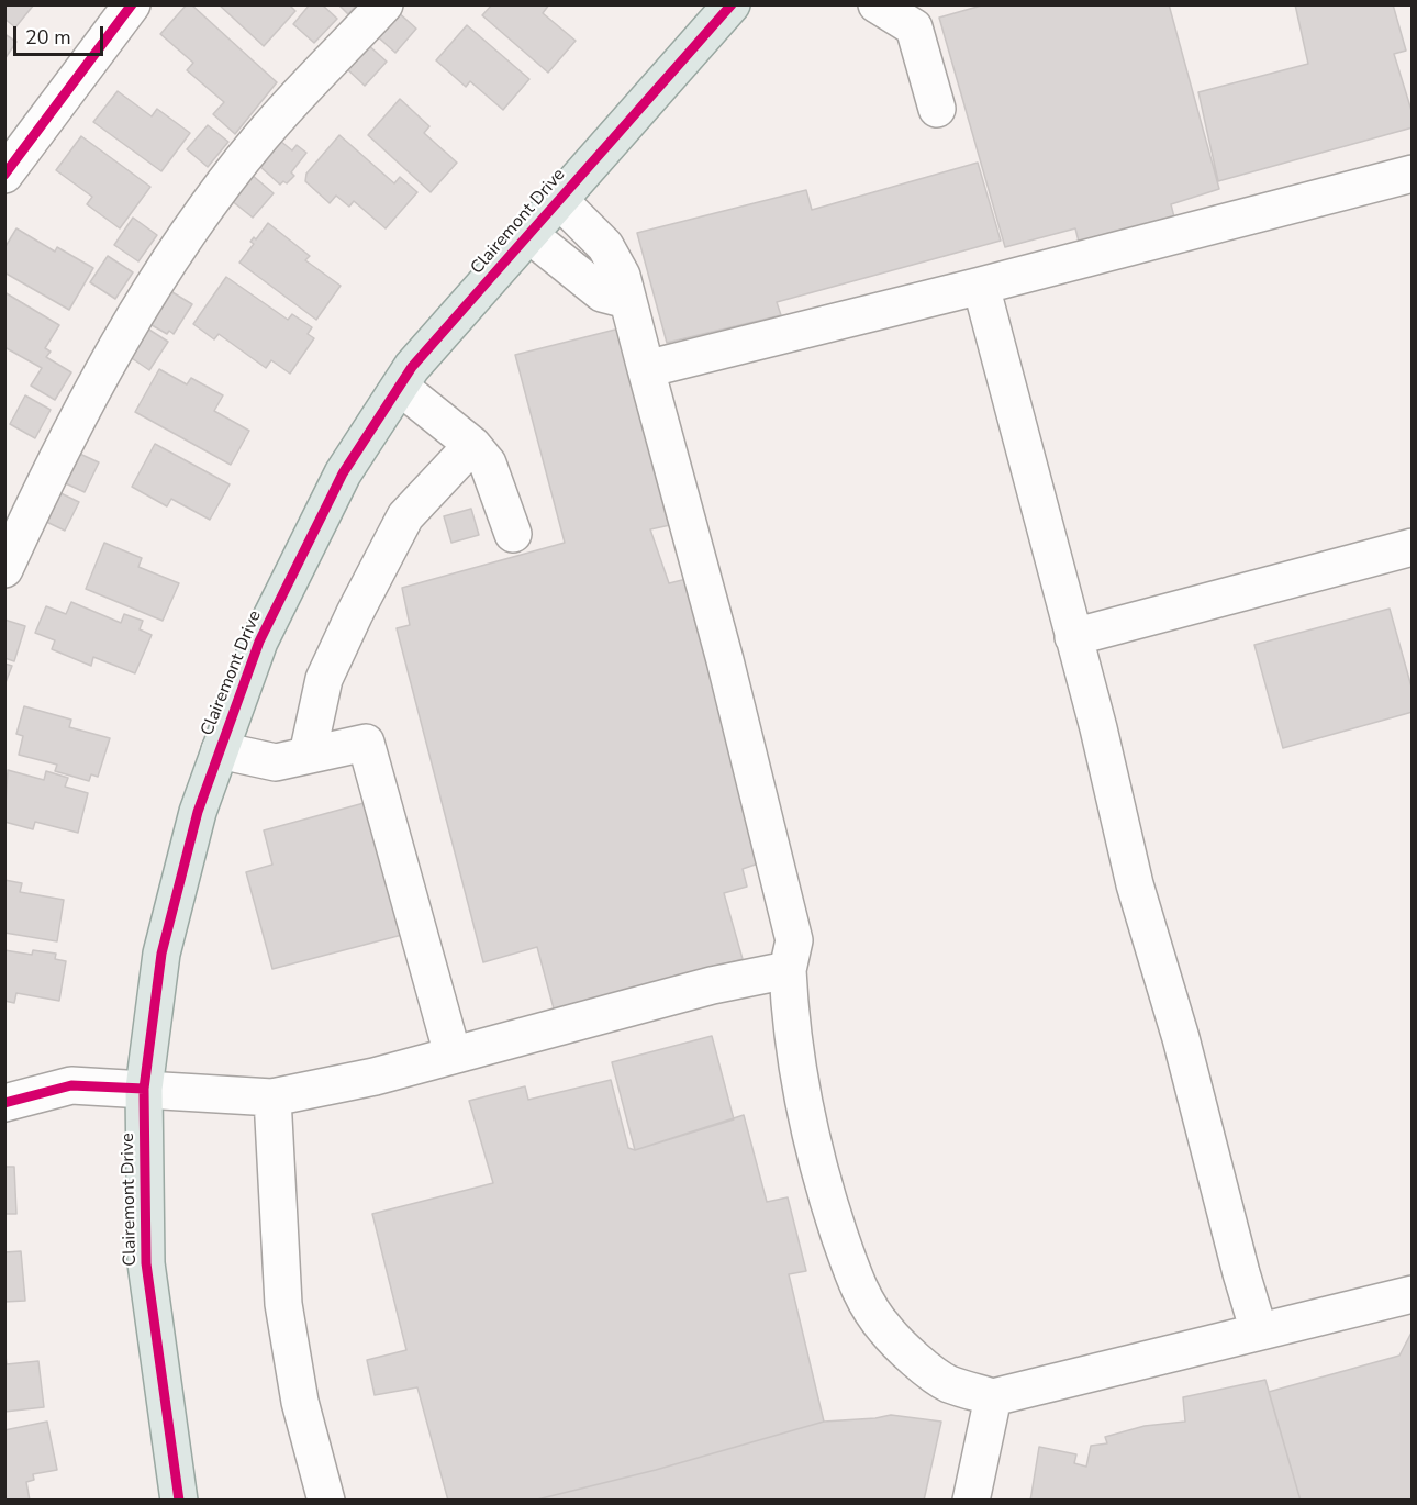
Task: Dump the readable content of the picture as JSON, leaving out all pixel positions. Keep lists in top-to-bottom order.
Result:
{
  "streets": {
    "main road": ["Clairemont Drive"]
  },
  "scale_bar": "20 m"
}
